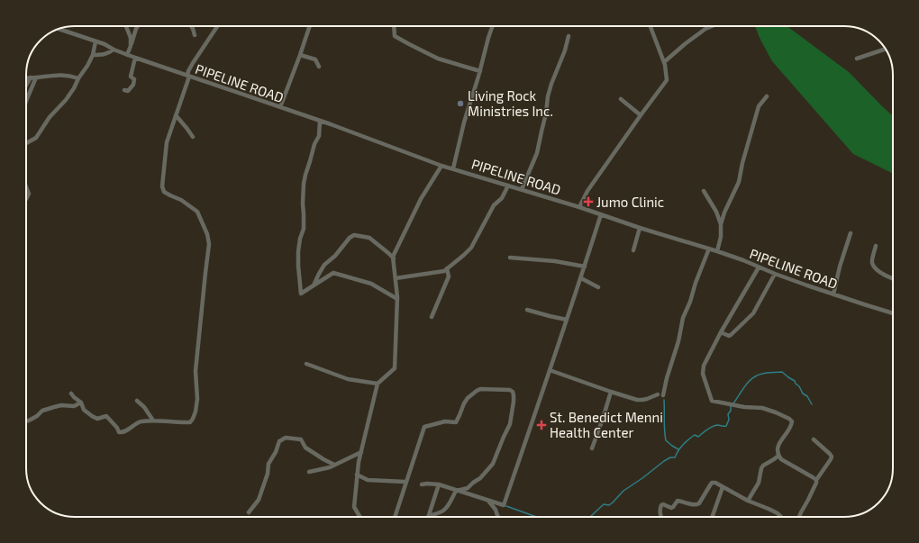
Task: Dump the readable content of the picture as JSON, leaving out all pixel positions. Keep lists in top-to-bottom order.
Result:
{
  "streets": {
    "street": ["PIPELINE ROAD"]
  },
  "places": {
    "other": ["Living Rock Ministries Inc."],
    "health": ["Jumo Clinic", "St. Benedict Menni Health Center"]
  }
}
